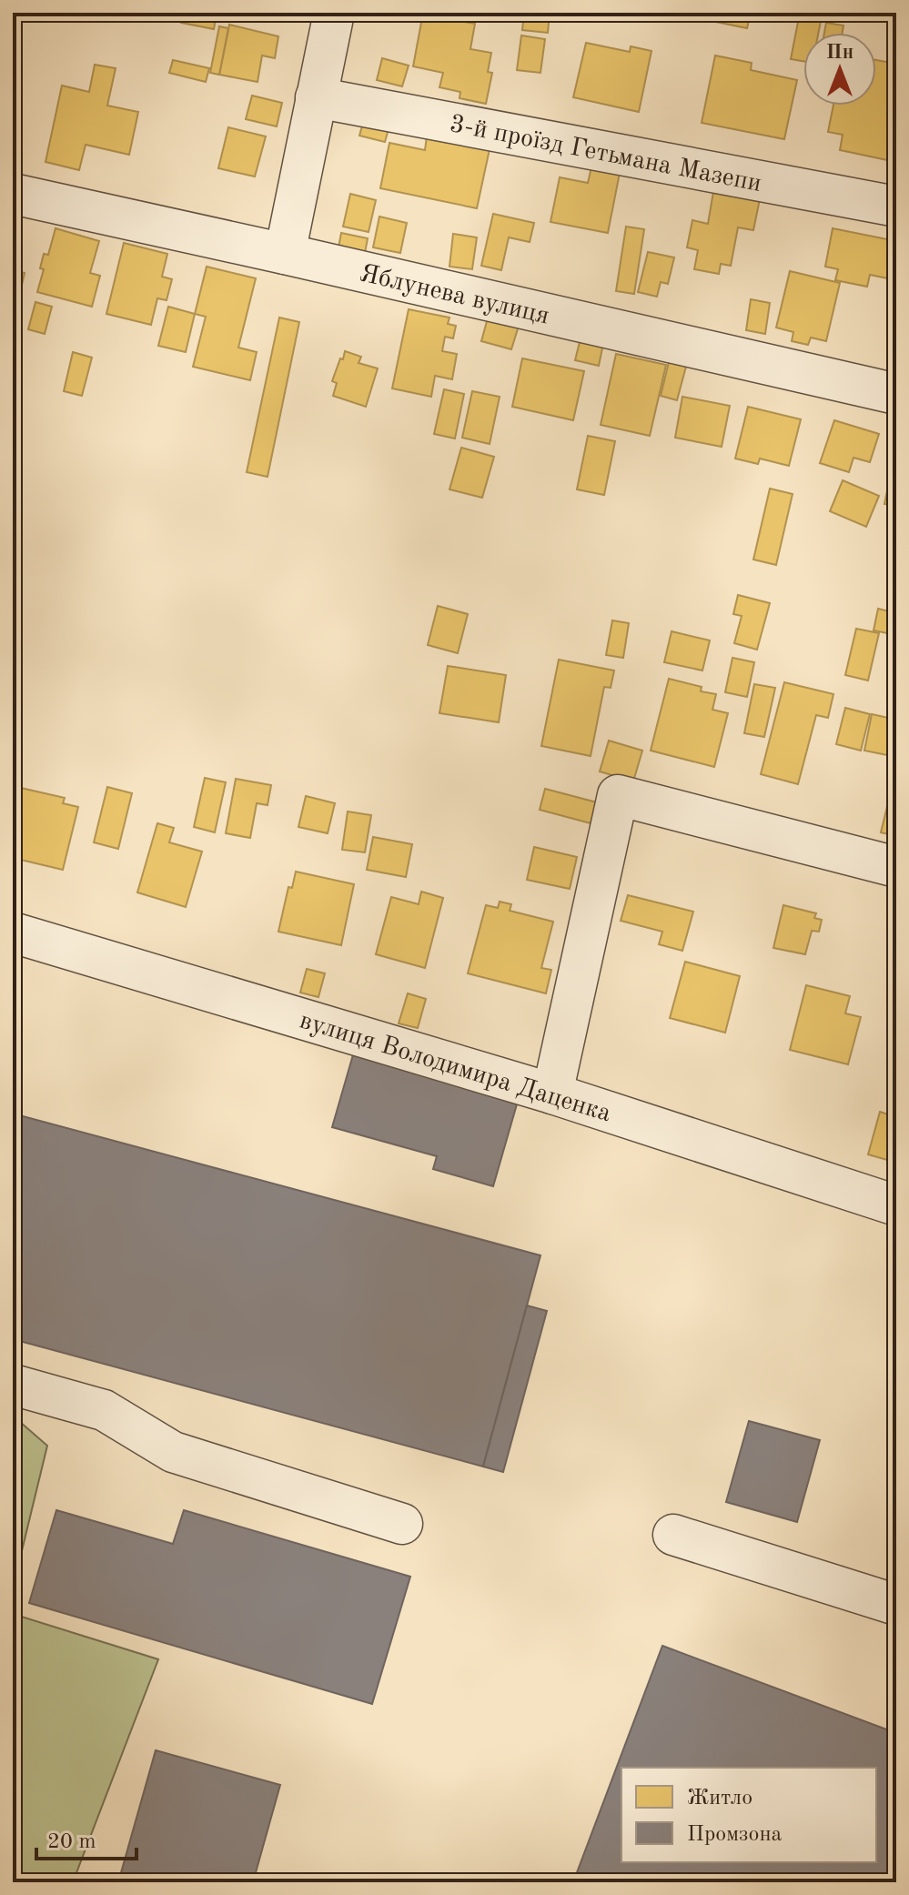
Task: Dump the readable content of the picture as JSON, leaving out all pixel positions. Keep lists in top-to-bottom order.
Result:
{
  "streets": {
    "street": ["3-й проїзд Гетьмана Мазепи", "Яблунева вулиця", "вулиця Володимира Даценка"]
  },
  "legend": ["Житло", "Промзона"],
  "scale_bar": "20 m",
  "north": "top"
}
